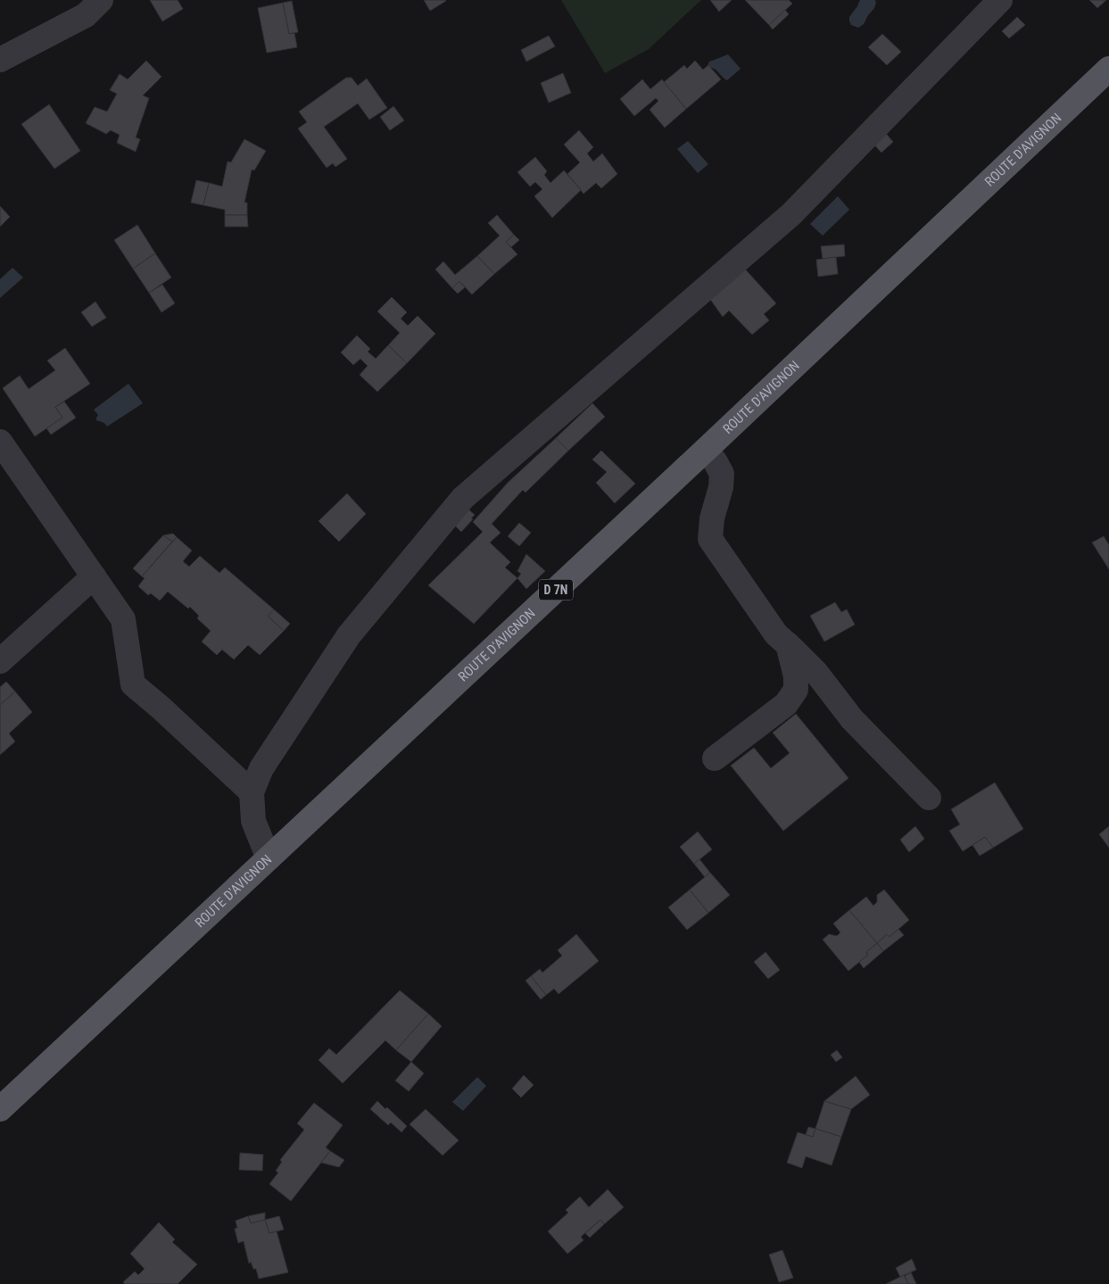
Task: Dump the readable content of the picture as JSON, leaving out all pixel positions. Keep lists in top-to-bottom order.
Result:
{
  "streets": {
    "main road": ["ROUTE D'AVIGNON", "D 7N"]
  }
}
